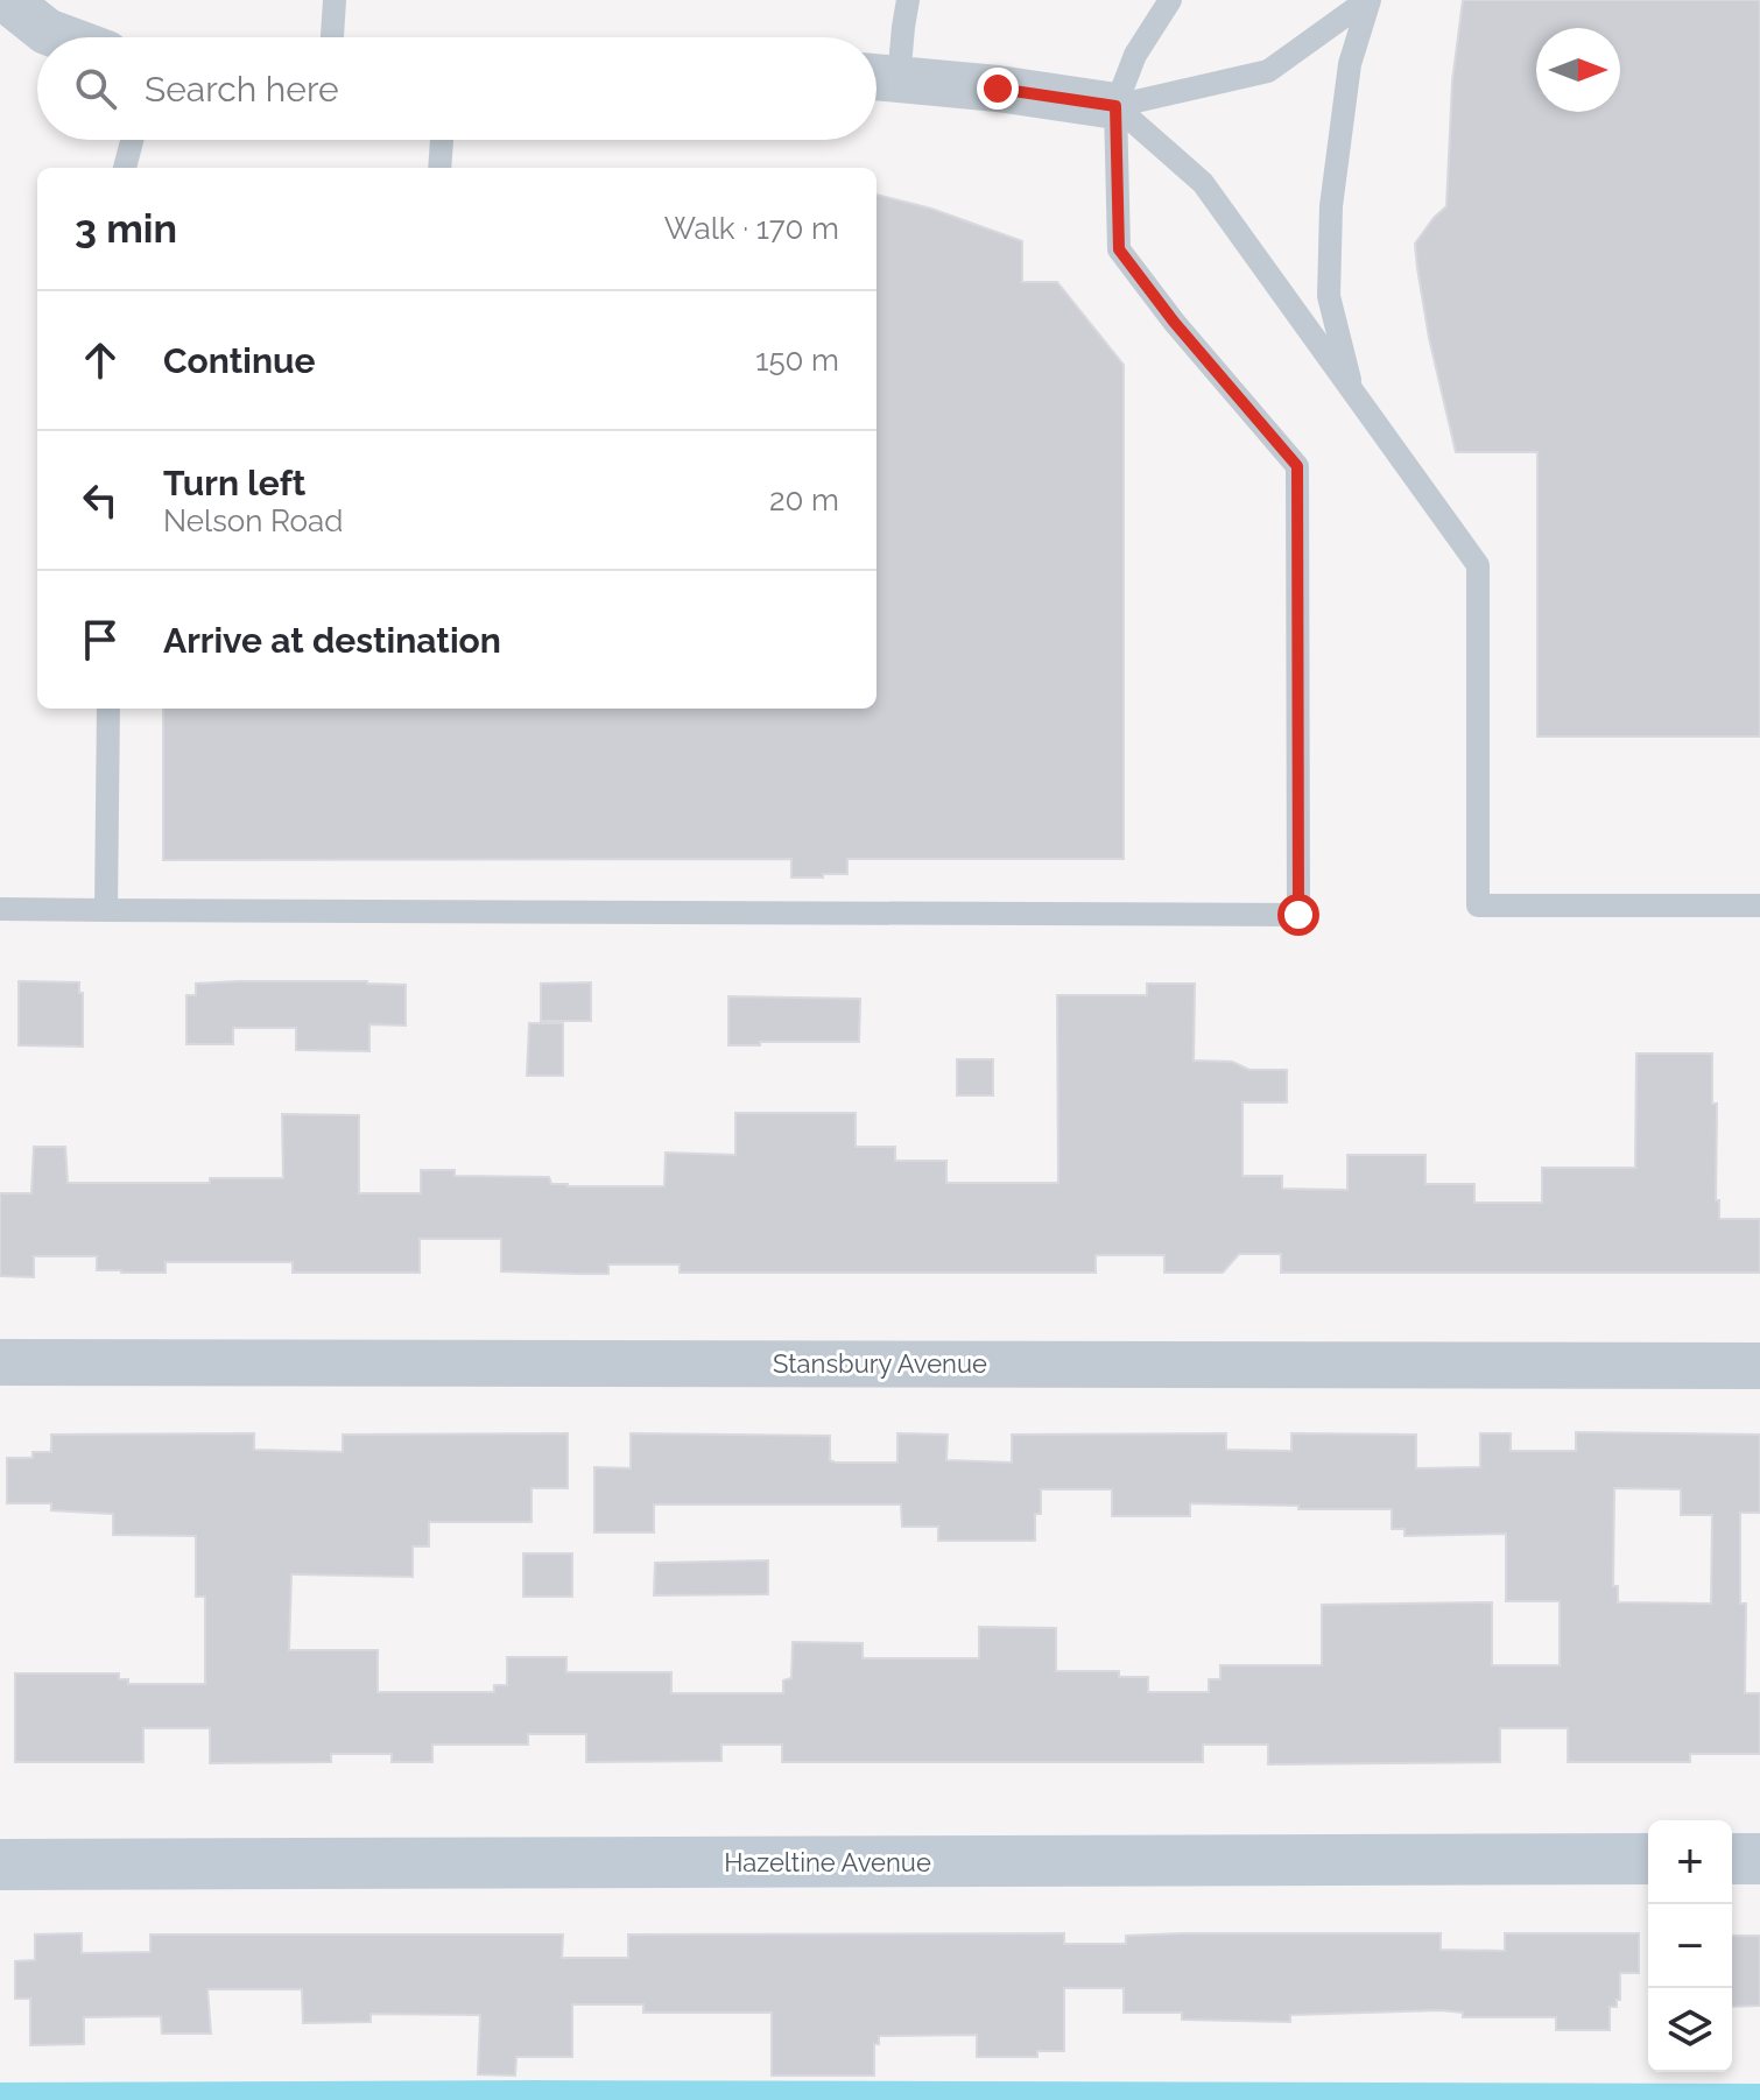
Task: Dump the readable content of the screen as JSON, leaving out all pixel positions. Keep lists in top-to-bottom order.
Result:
{
  "streets": {
    "street": ["Stansbury Avenue", "Hazeltine Avenue"]
  },
  "north": "right",
  "page": {
    "search": "Search here",
    "heading": ["3 min", "Walk · 170 m"],
    "list": [
      ["Continue", "150 m"],
      ["Turn left", "Nelson Road", "20 m"],
      "Arrive at destination"
    ],
    "map_buttons": ["+", "−"]
  }
}
